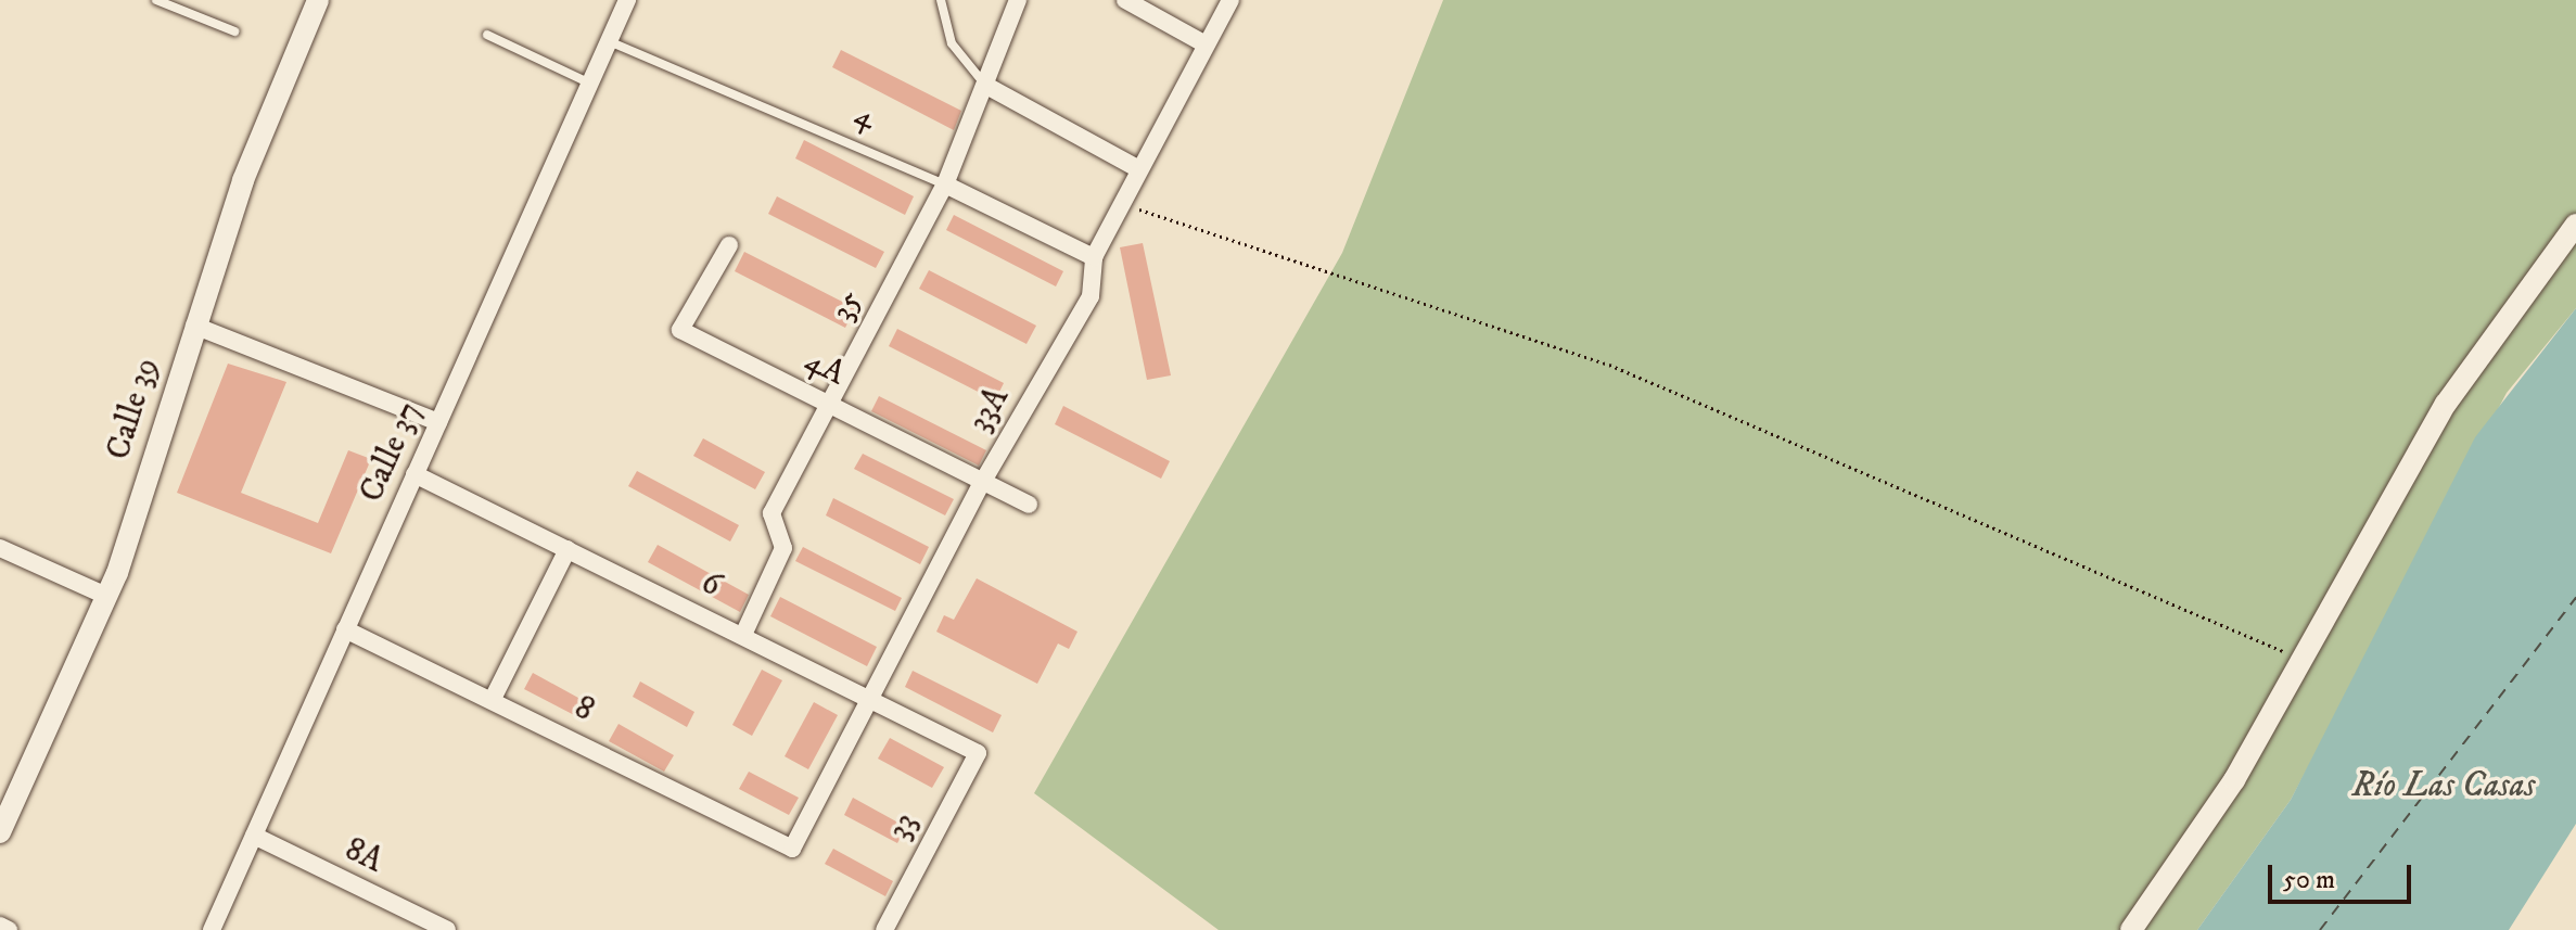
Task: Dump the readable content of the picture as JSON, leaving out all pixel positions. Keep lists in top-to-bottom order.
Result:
{
  "streets": {
    "street": [
      "4",
      "35",
      "4A",
      "Calle 39",
      "33A",
      "Calle 37",
      "6",
      "8",
      "33",
      "8A"
    ]
  },
  "crossings": [
    ["4", "35"],
    ["4", "33A"],
    ["4", "Calle 37"],
    ["35", "4A"],
    ["35", "6"],
    ["4A", "33A"],
    ["33A", "6"],
    ["33A", "8"],
    ["Calle 37", "6"],
    ["Calle 37", "8"],
    ["Calle 37", "8A"],
    ["6", "33"]
  ],
  "water": ["Río Las Casas"],
  "scale_bar": "50 m"
}
